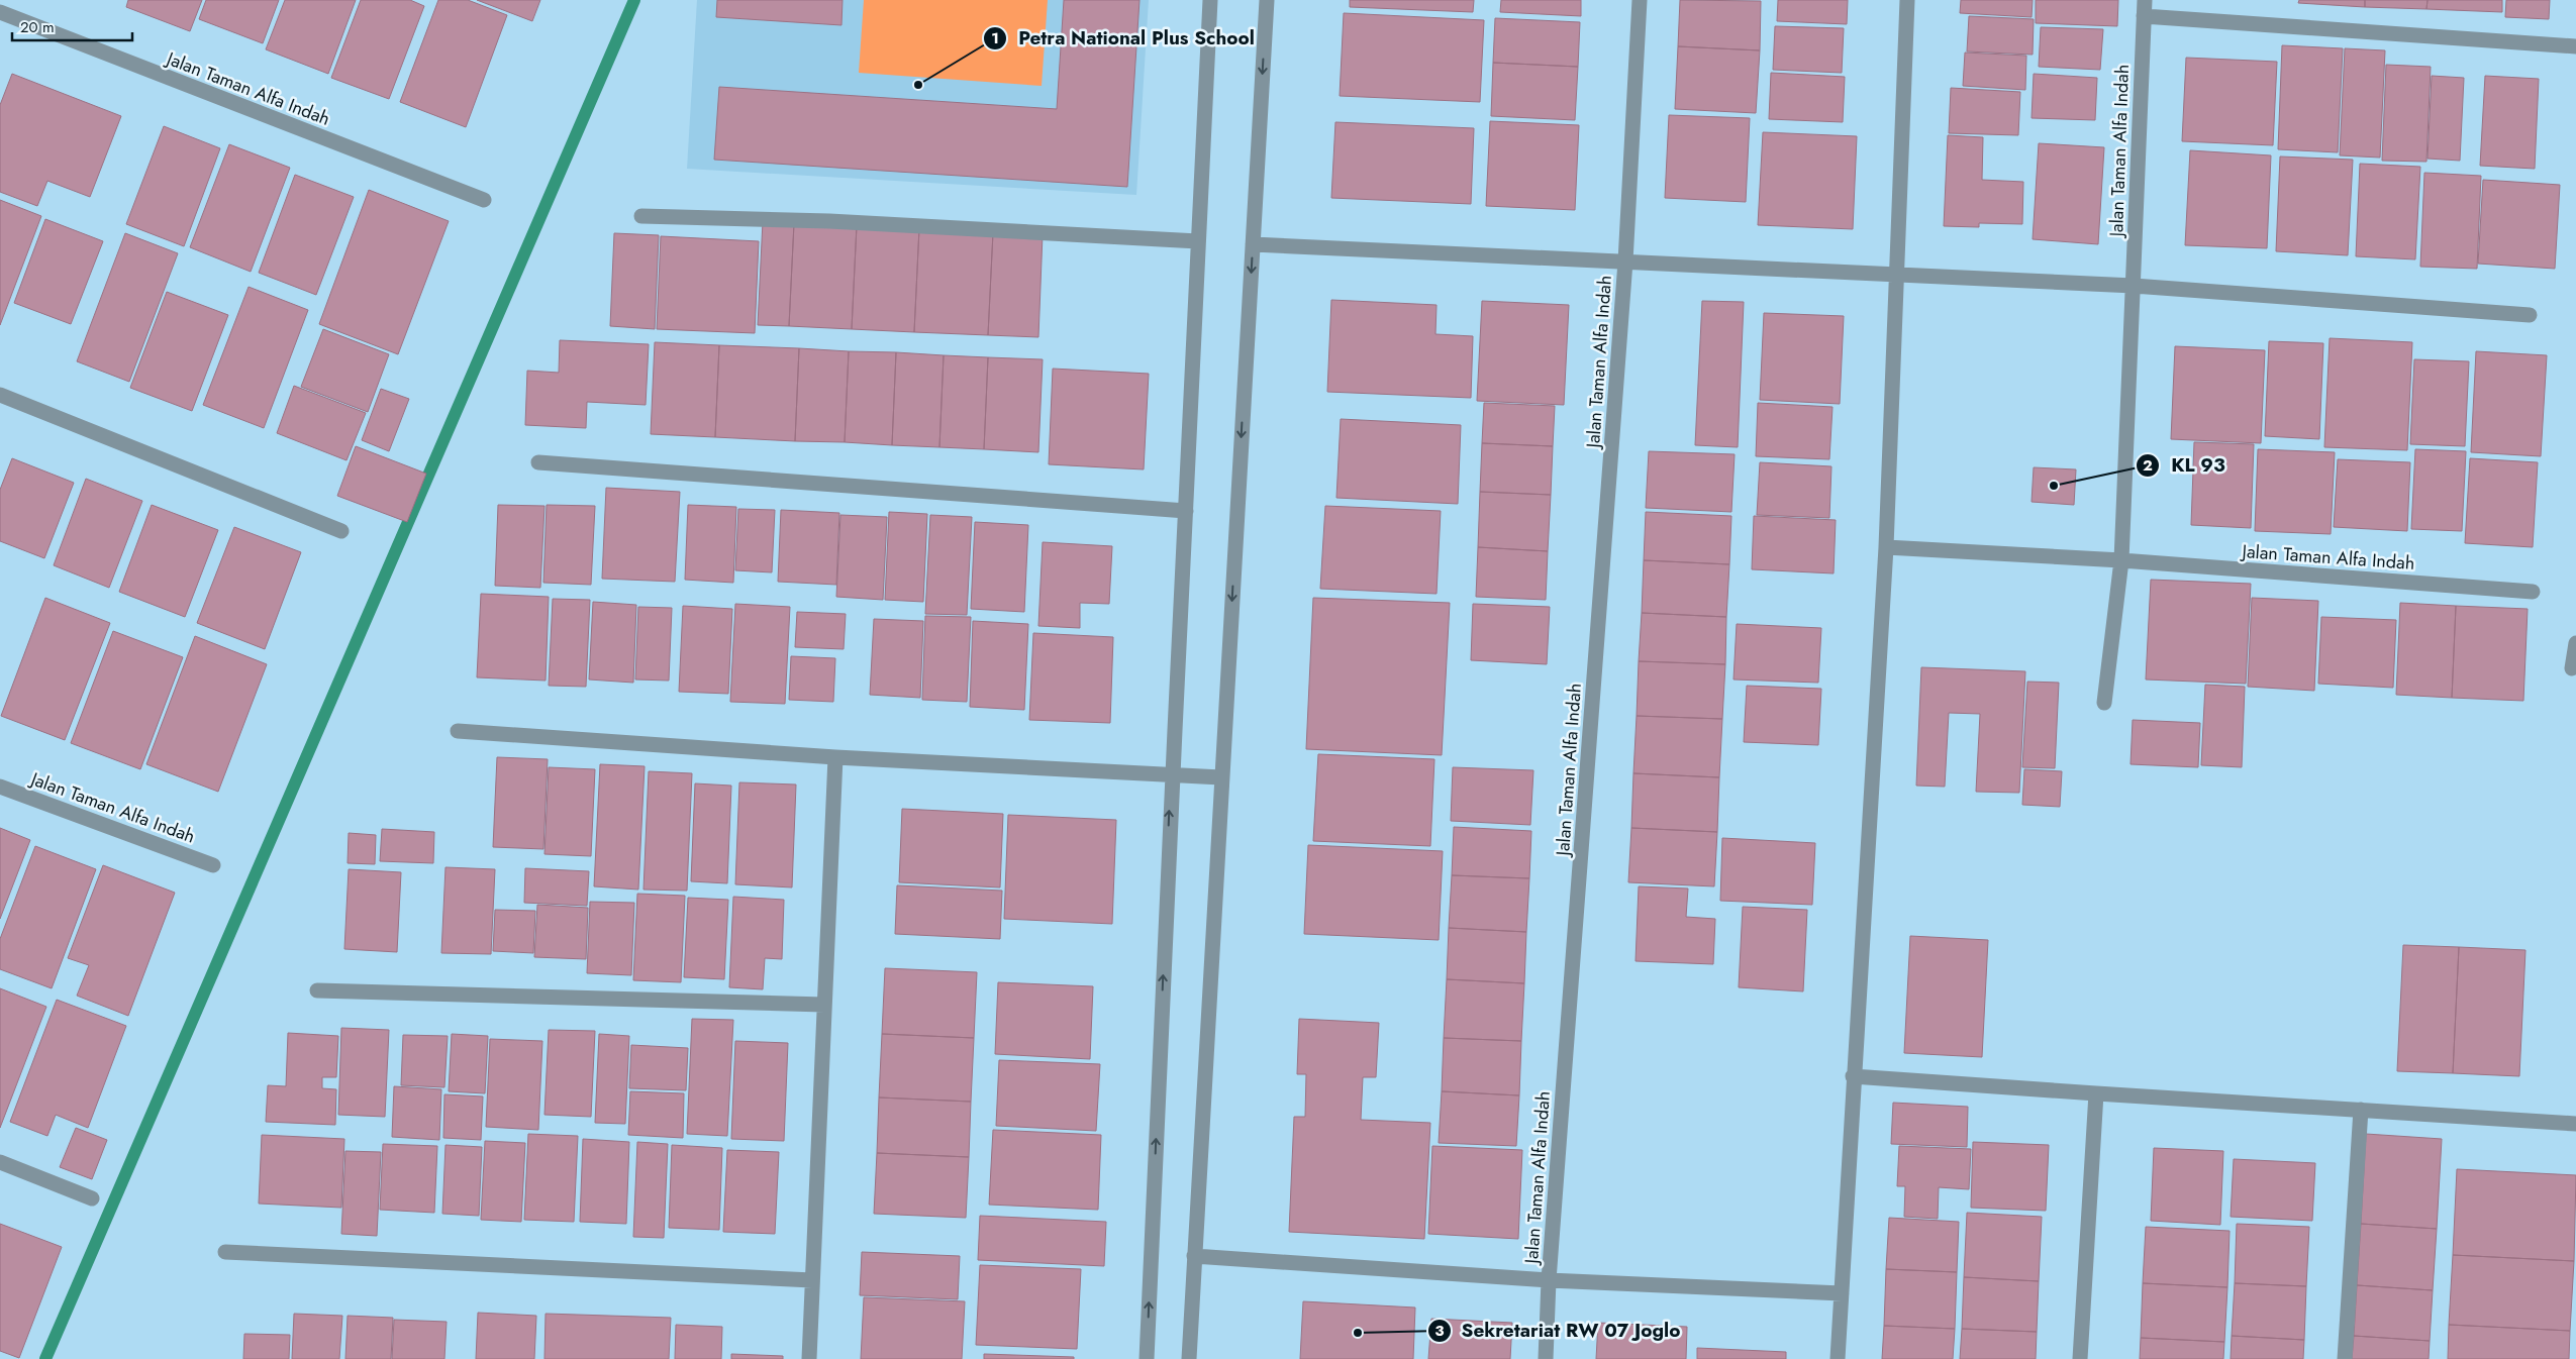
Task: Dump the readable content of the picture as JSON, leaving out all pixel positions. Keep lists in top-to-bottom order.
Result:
{
  "streets": {
    "street": ["Jalan Taman Alfa Indah"]
  },
  "places": ["Petra National Plus School", "KL 93", "Sekretariat RW 07 Joglo"],
  "scale_bar": "20 m"
}
